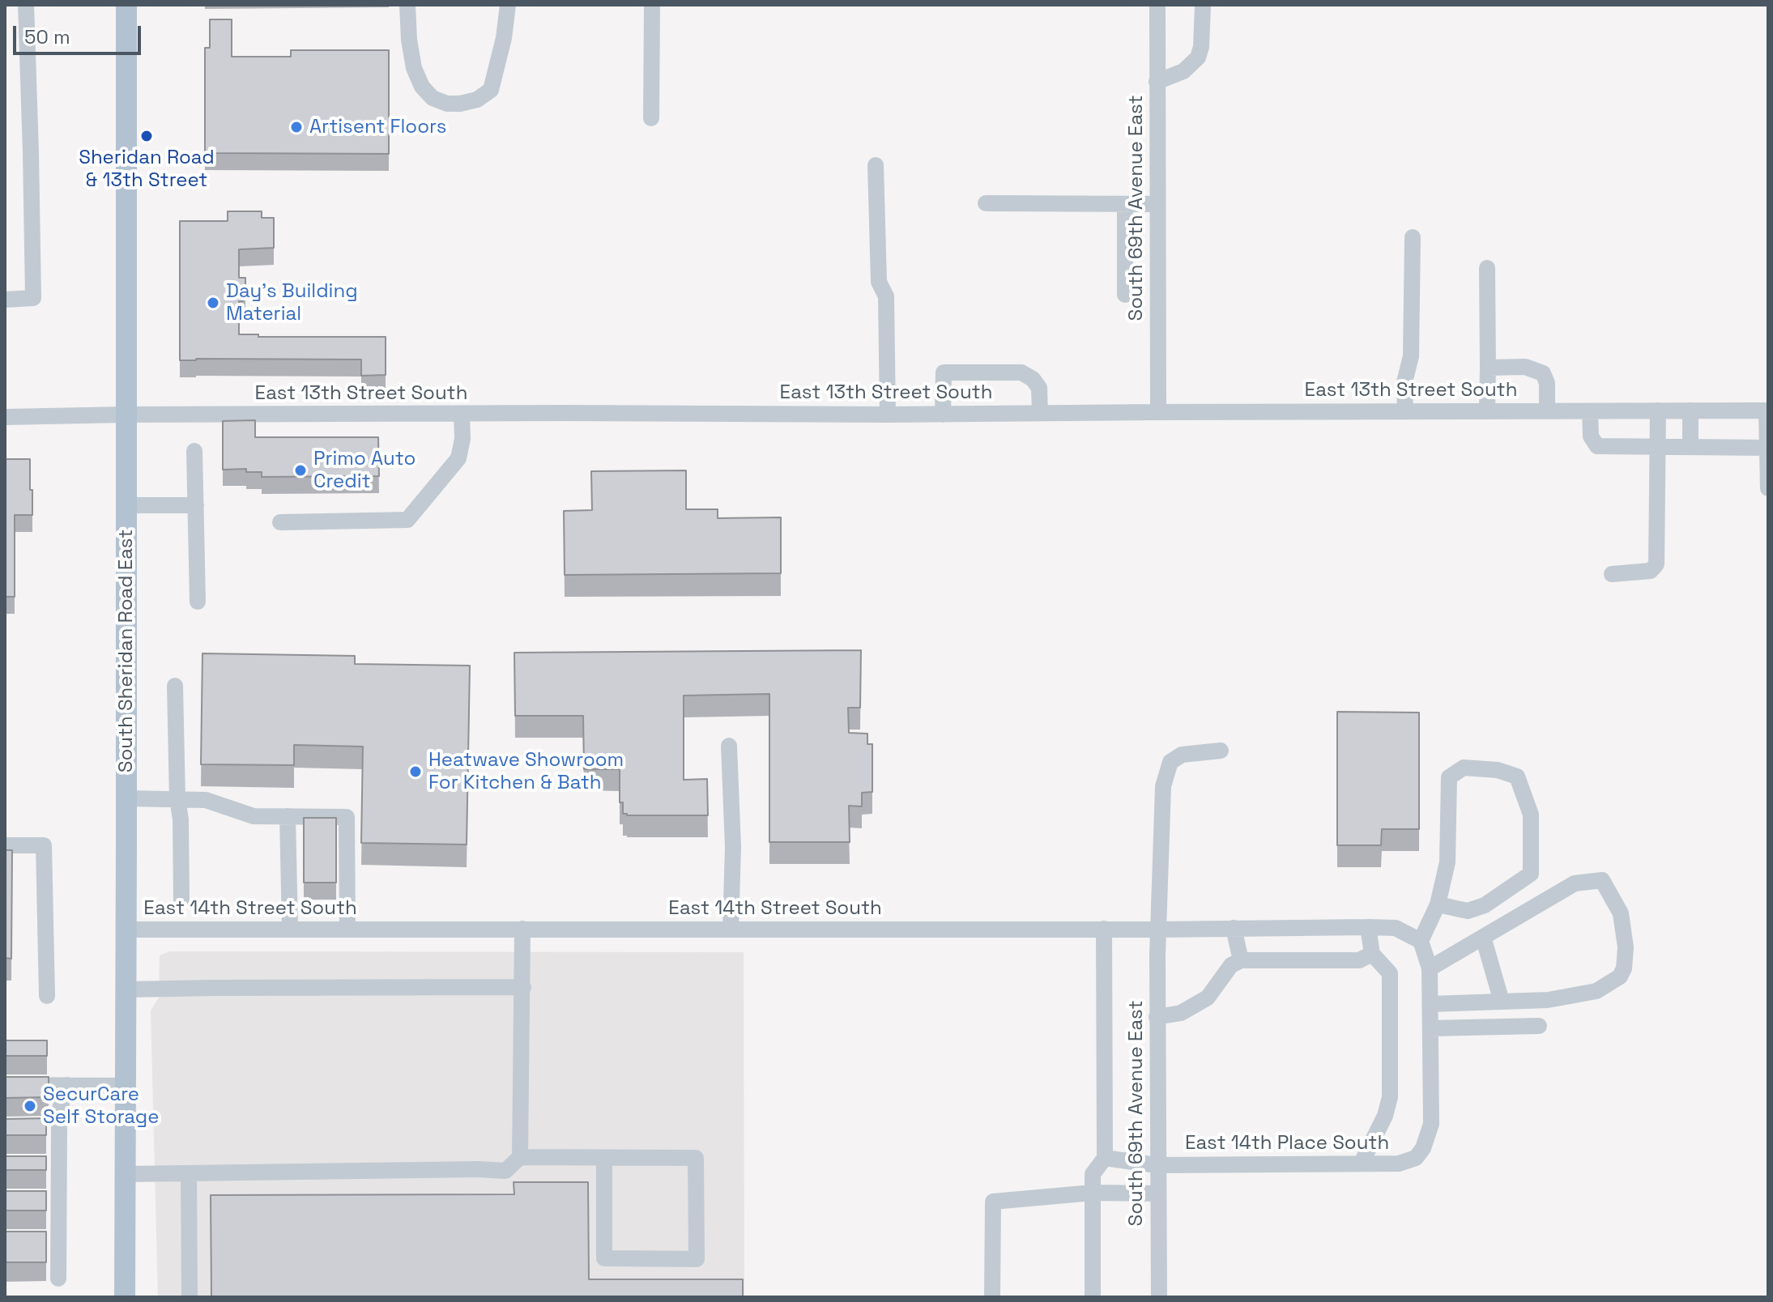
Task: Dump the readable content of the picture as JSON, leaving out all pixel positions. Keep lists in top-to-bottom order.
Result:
{
  "streets": {
    "main road": ["South Sheridan Road East"],
    "street": [
      "South 69th Avenue East",
      "East 13th Street South",
      "East 14th Street South",
      "East 14th Place South"
    ]
  },
  "crossings": [
    ["South 69th Avenue East", "East 13th Street South"],
    ["South 69th Avenue East", "East 14th Street South"],
    ["South 69th Avenue East", "East 14th Place South"],
    ["East 13th Street South", "South Sheridan Road East"],
    ["South Sheridan Road East", "East 14th Street South"]
  ],
  "places": [
    "Artisent Floors",
    "Sheridan Road & 13th Street",
    "Day's Building Material",
    "Primo Auto Credit",
    "Heatwave Showroom For Kitchen & Bath",
    "SecurCare Self Storage"
  ],
  "scale_bar": "50 m"
}
